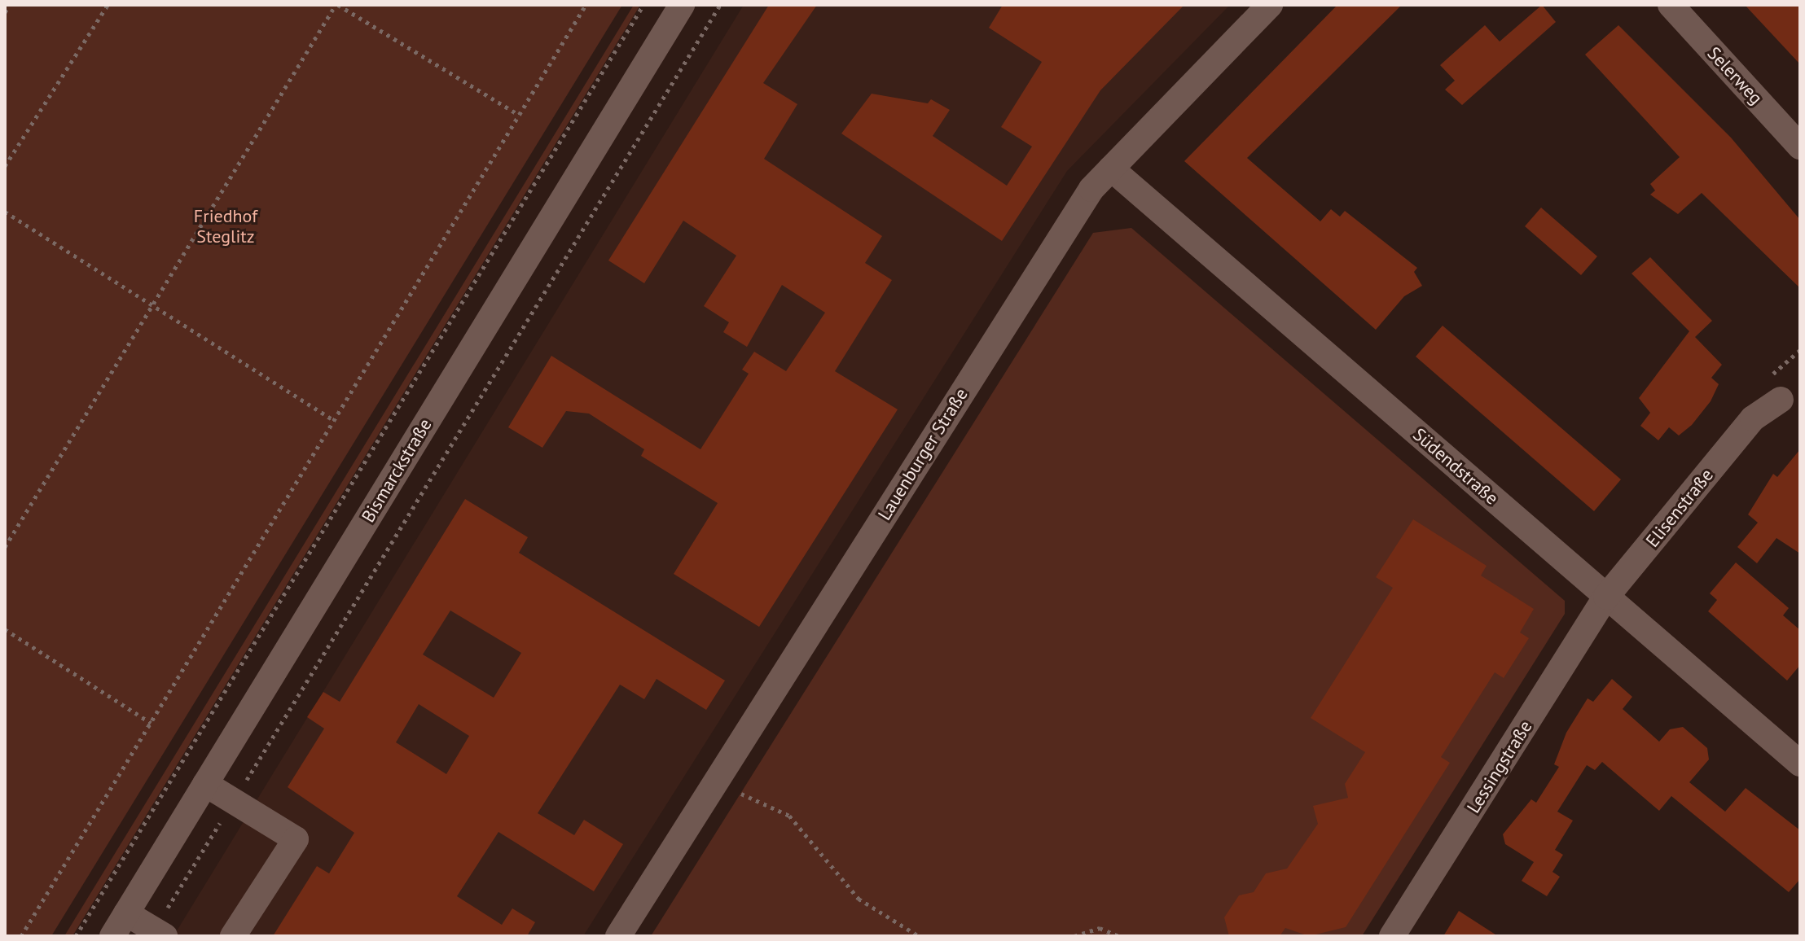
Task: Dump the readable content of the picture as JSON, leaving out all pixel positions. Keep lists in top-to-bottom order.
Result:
{
  "streets": {
    "street": [
      "Selerweg",
      "Lauenburger Straße",
      "Südendstraße",
      "Bismarckstraße",
      "Elisenstraße",
      "Lessingstraße"
    ]
  },
  "crossings": [
    ["Lauenburger Straße", "Südendstraße"],
    ["Südendstraße", "Elisenstraße"],
    ["Südendstraße", "Lessingstraße"],
    ["Elisenstraße", "Lessingstraße"]
  ],
  "parks": ["Friedhof Steglitz"]
}
